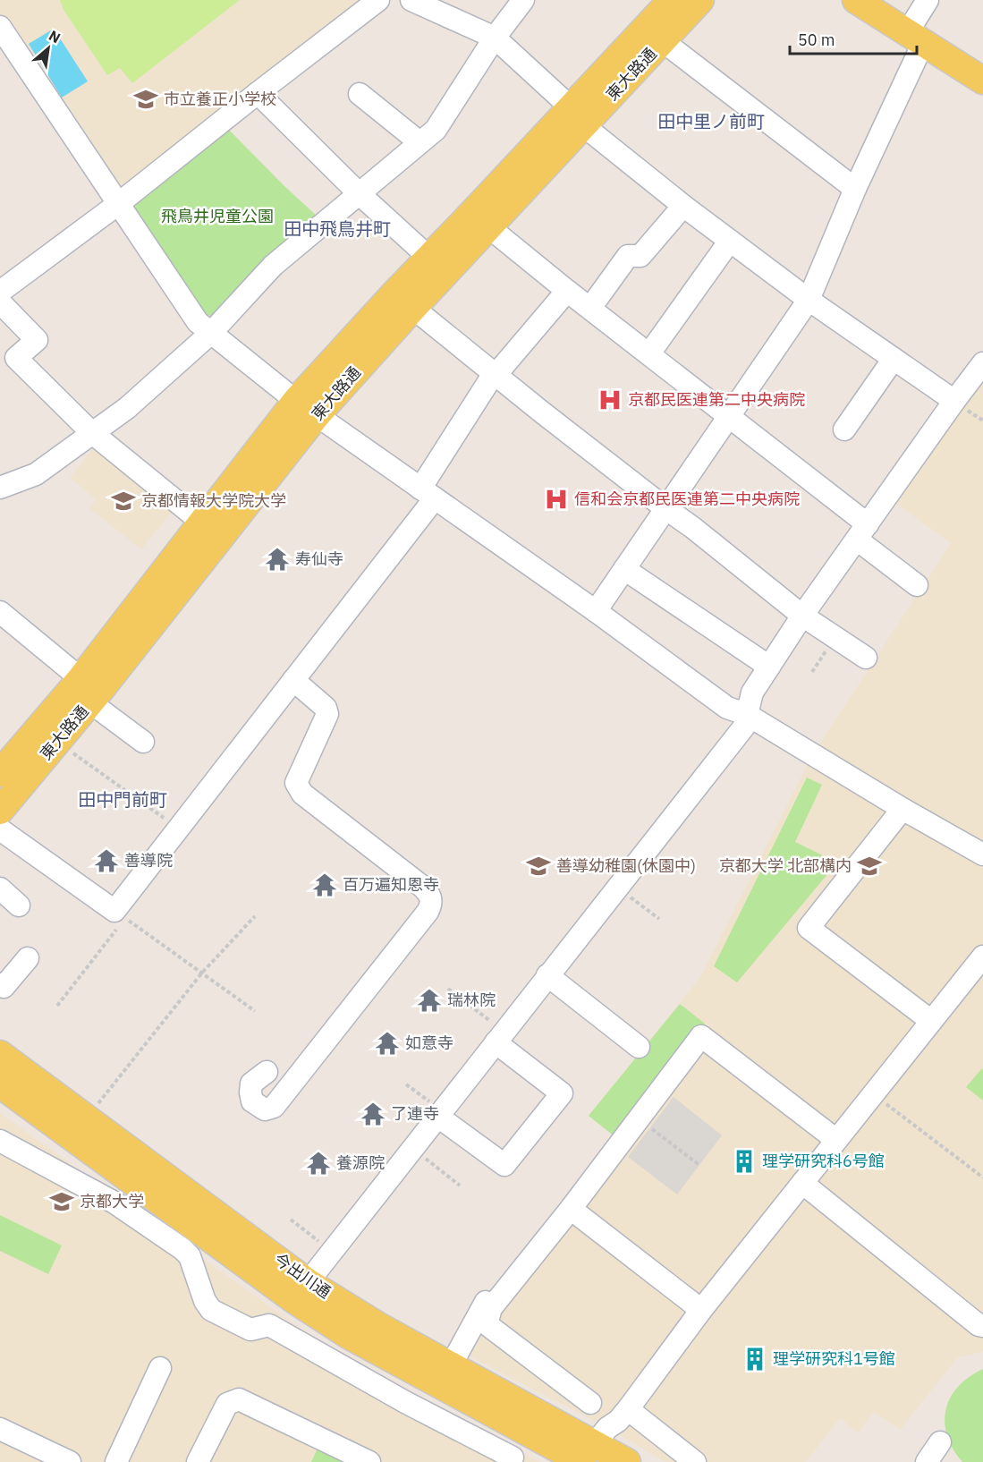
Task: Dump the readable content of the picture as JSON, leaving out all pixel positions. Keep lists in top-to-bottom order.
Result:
{
  "streets": {
    "main road": ["東大路通", "今出川通"]
  },
  "districts": ["田中里ノ前町", "田中飛鳥井町", "田中門前町"],
  "parks": ["飛鳥井児童公園"],
  "places": {
    "school or university": [
      "市立養正小学校",
      "京都情報大学院大学",
      "善導幼稚園(休園中)",
      "京都大学 北部構内",
      "京都大学"
    ],
    "hospital": ["京都民医連第二中央病院", "信和会京都民医連第二中央病院"],
    "temple": [
      "寿仙寺",
      "善導院",
      "百万遍知恩寺",
      "瑞林院",
      "如意寺",
      "了連寺",
      "養源院"
    ],
    "building": ["理学研究科6号館", "理学研究科1号館"]
  },
  "scale_bar": "50 m",
  "north": "top right"
}
